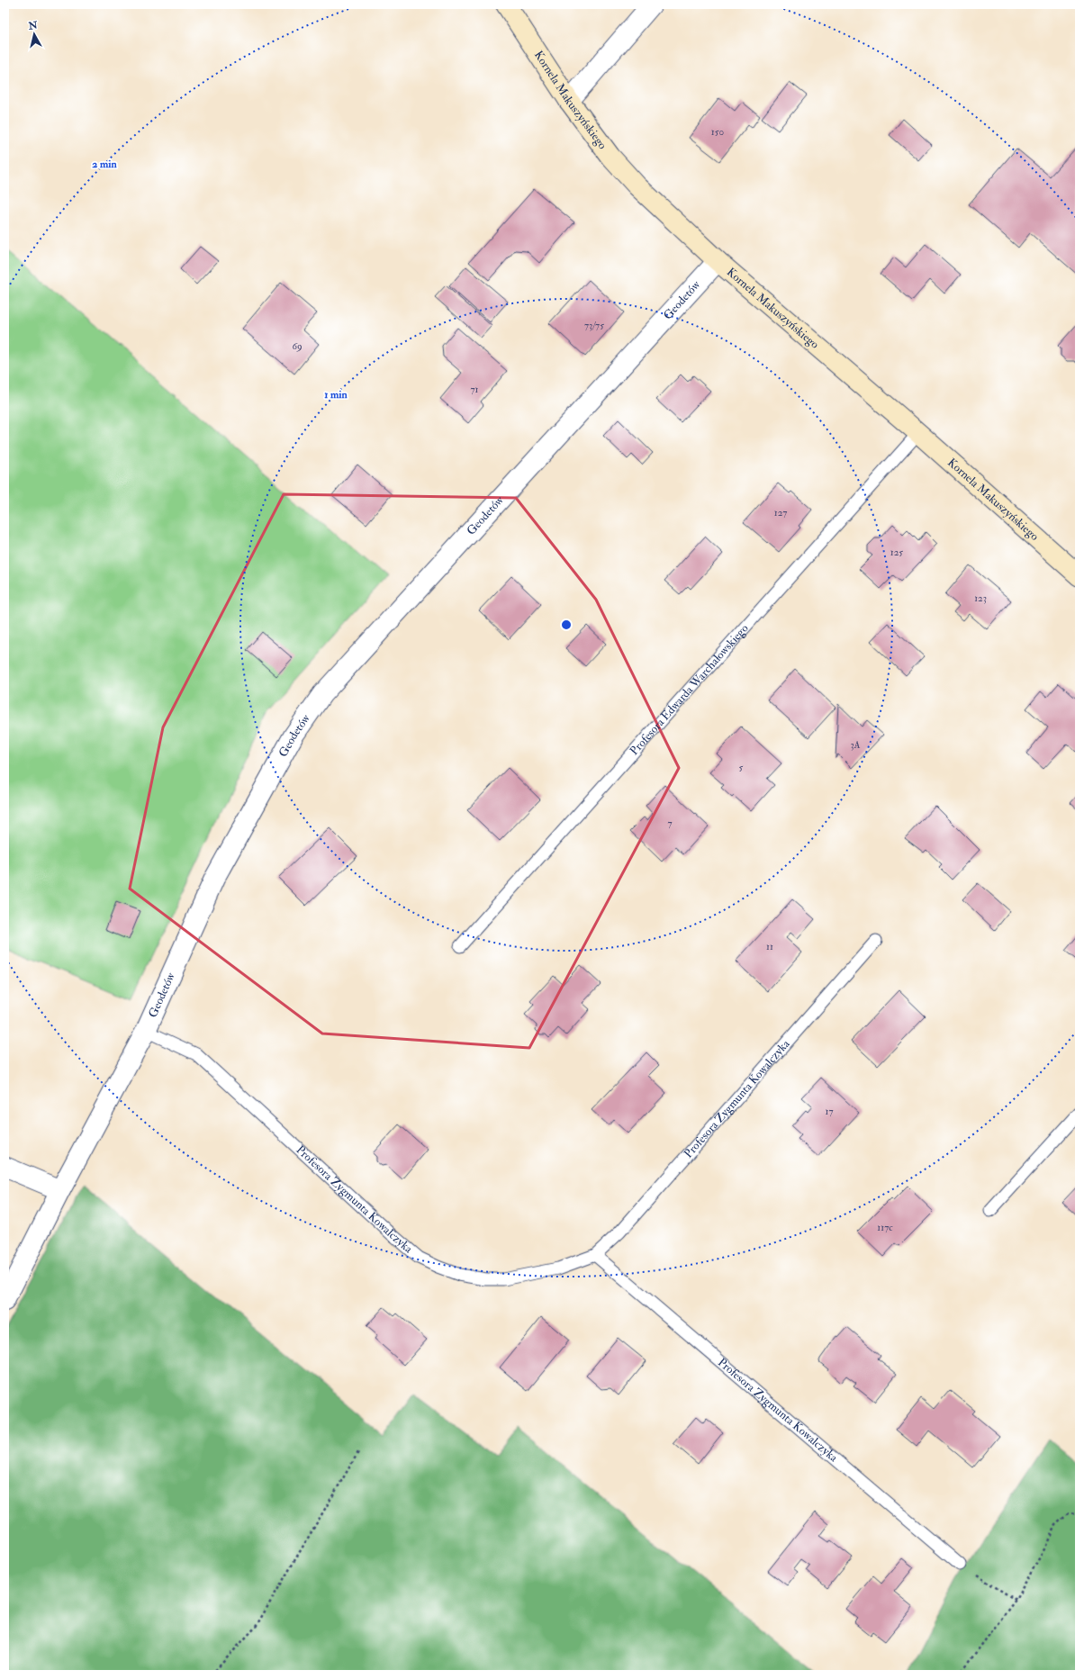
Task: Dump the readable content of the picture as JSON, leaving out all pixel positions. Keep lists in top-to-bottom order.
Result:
{
  "streets": {
    "street": ["Kornela Makuszyńskiego", "Geodetów"],
    "lane": ["Profesora Edwarda Warchałowskiego", "Profesora Zygmunta Kowalczyka"]
  },
  "crossings": [
    ["Kornela Makuszyńskiego", "Geodetów"],
    ["Kornela Makuszyńskiego", "Profesora Edwarda Warchałowskiego"],
    ["Geodetów", "Profesora Zygmunta Kowalczyka"]
  ],
  "house_numbers": [
    "150",
    "73/75",
    "69",
    "71",
    "127",
    "125",
    "123",
    "3A",
    "5",
    "7",
    "11",
    "17",
    "117c"
  ],
  "north": "top",
  "rings": ["2 min", "1 min"]
}
